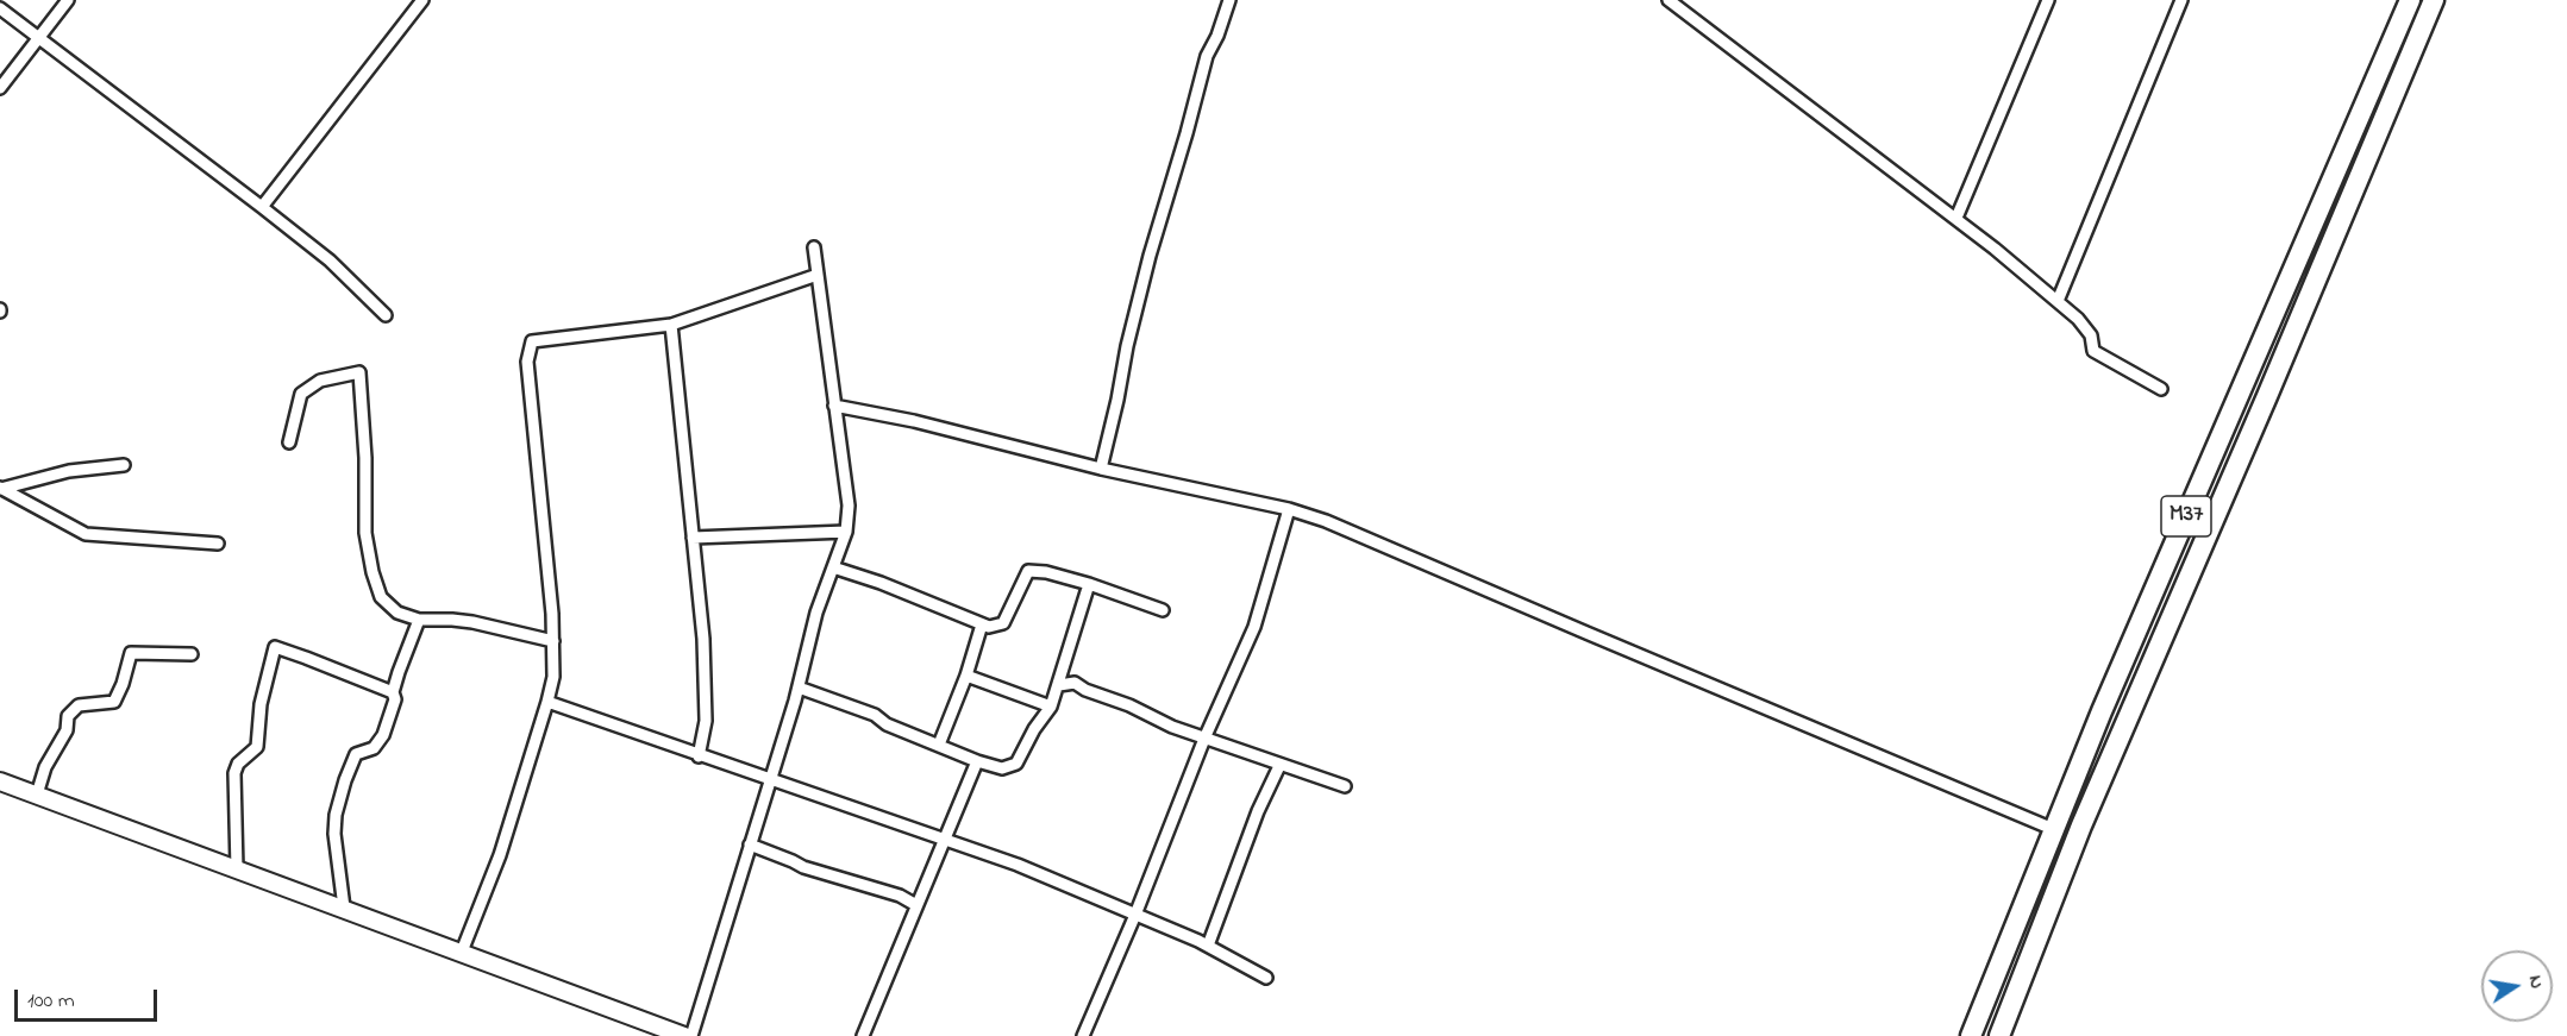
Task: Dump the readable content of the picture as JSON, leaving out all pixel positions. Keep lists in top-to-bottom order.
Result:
{
  "streets": {
    "highway": ["M37"]
  },
  "scale_bar": "100 m",
  "north": "right"
}
